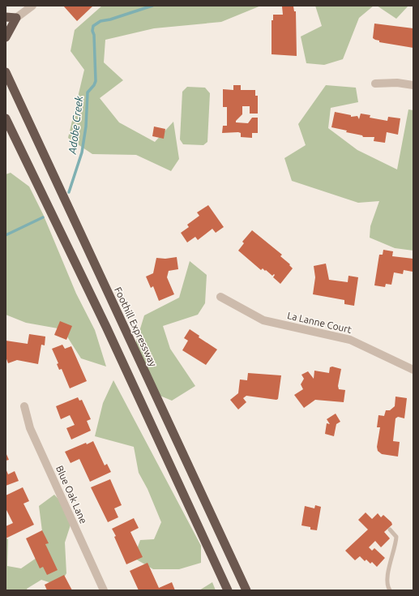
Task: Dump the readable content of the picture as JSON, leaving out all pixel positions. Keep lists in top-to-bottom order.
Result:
{
  "streets": {
    "highway": ["Foothill Expressway"],
    "street": ["La Lanne Court", "Blue Oak Lane"]
  },
  "water": ["Adobe Creek"]
}
